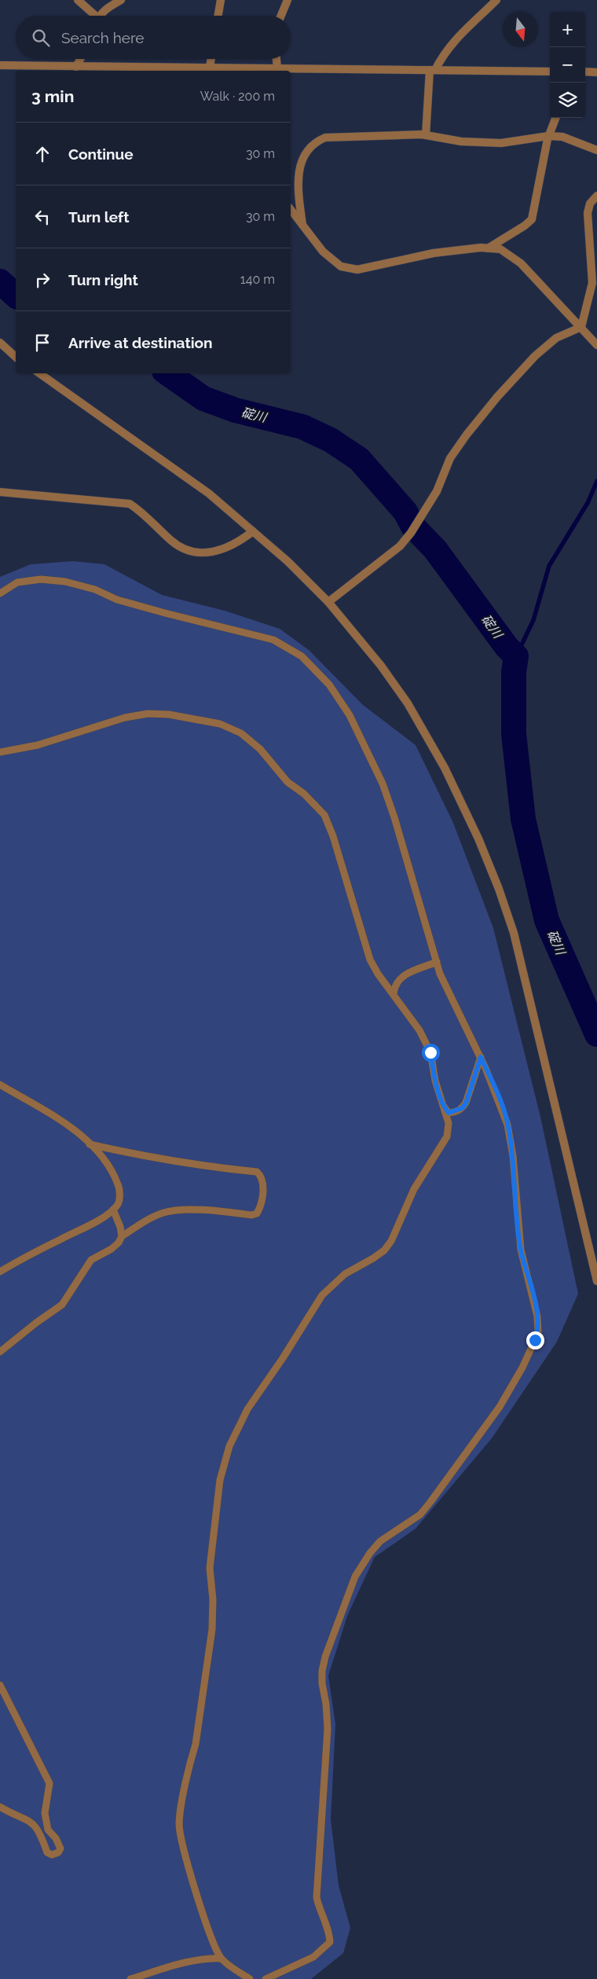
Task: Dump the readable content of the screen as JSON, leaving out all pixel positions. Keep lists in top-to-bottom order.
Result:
{
  "water": ["碇川"],
  "north": "bottom",
  "page": {
    "map_buttons": ["+", "−"],
    "search": "Search here",
    "heading": ["3 min", "Walk · 200 m"],
    "list": [
      ["Continue", "30 m"],
      ["Turn left", "30 m"],
      ["Turn right", "140 m"],
      "Arrive at destination"
    ]
  }
}
